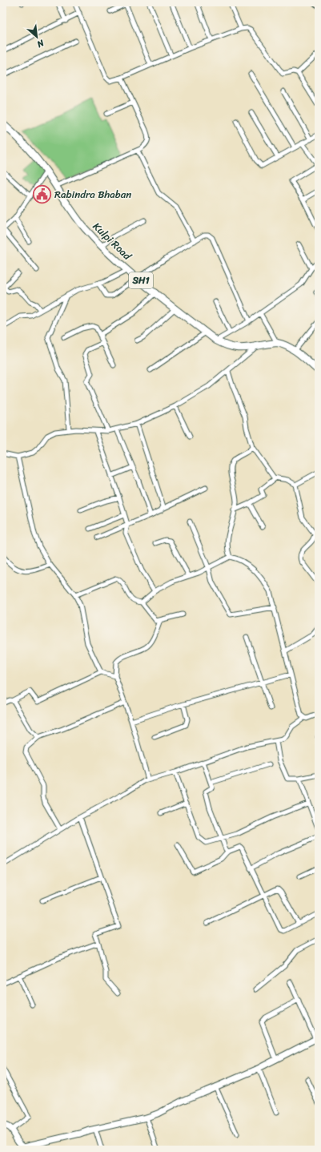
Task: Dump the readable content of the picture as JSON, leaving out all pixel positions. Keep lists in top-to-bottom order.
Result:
{
  "streets": {
    "main road": ["Kulpi Road", "SH1"]
  },
  "places": {
    "public building": ["Rabindra Bhaban"]
  },
  "north": "bottom right"
}
